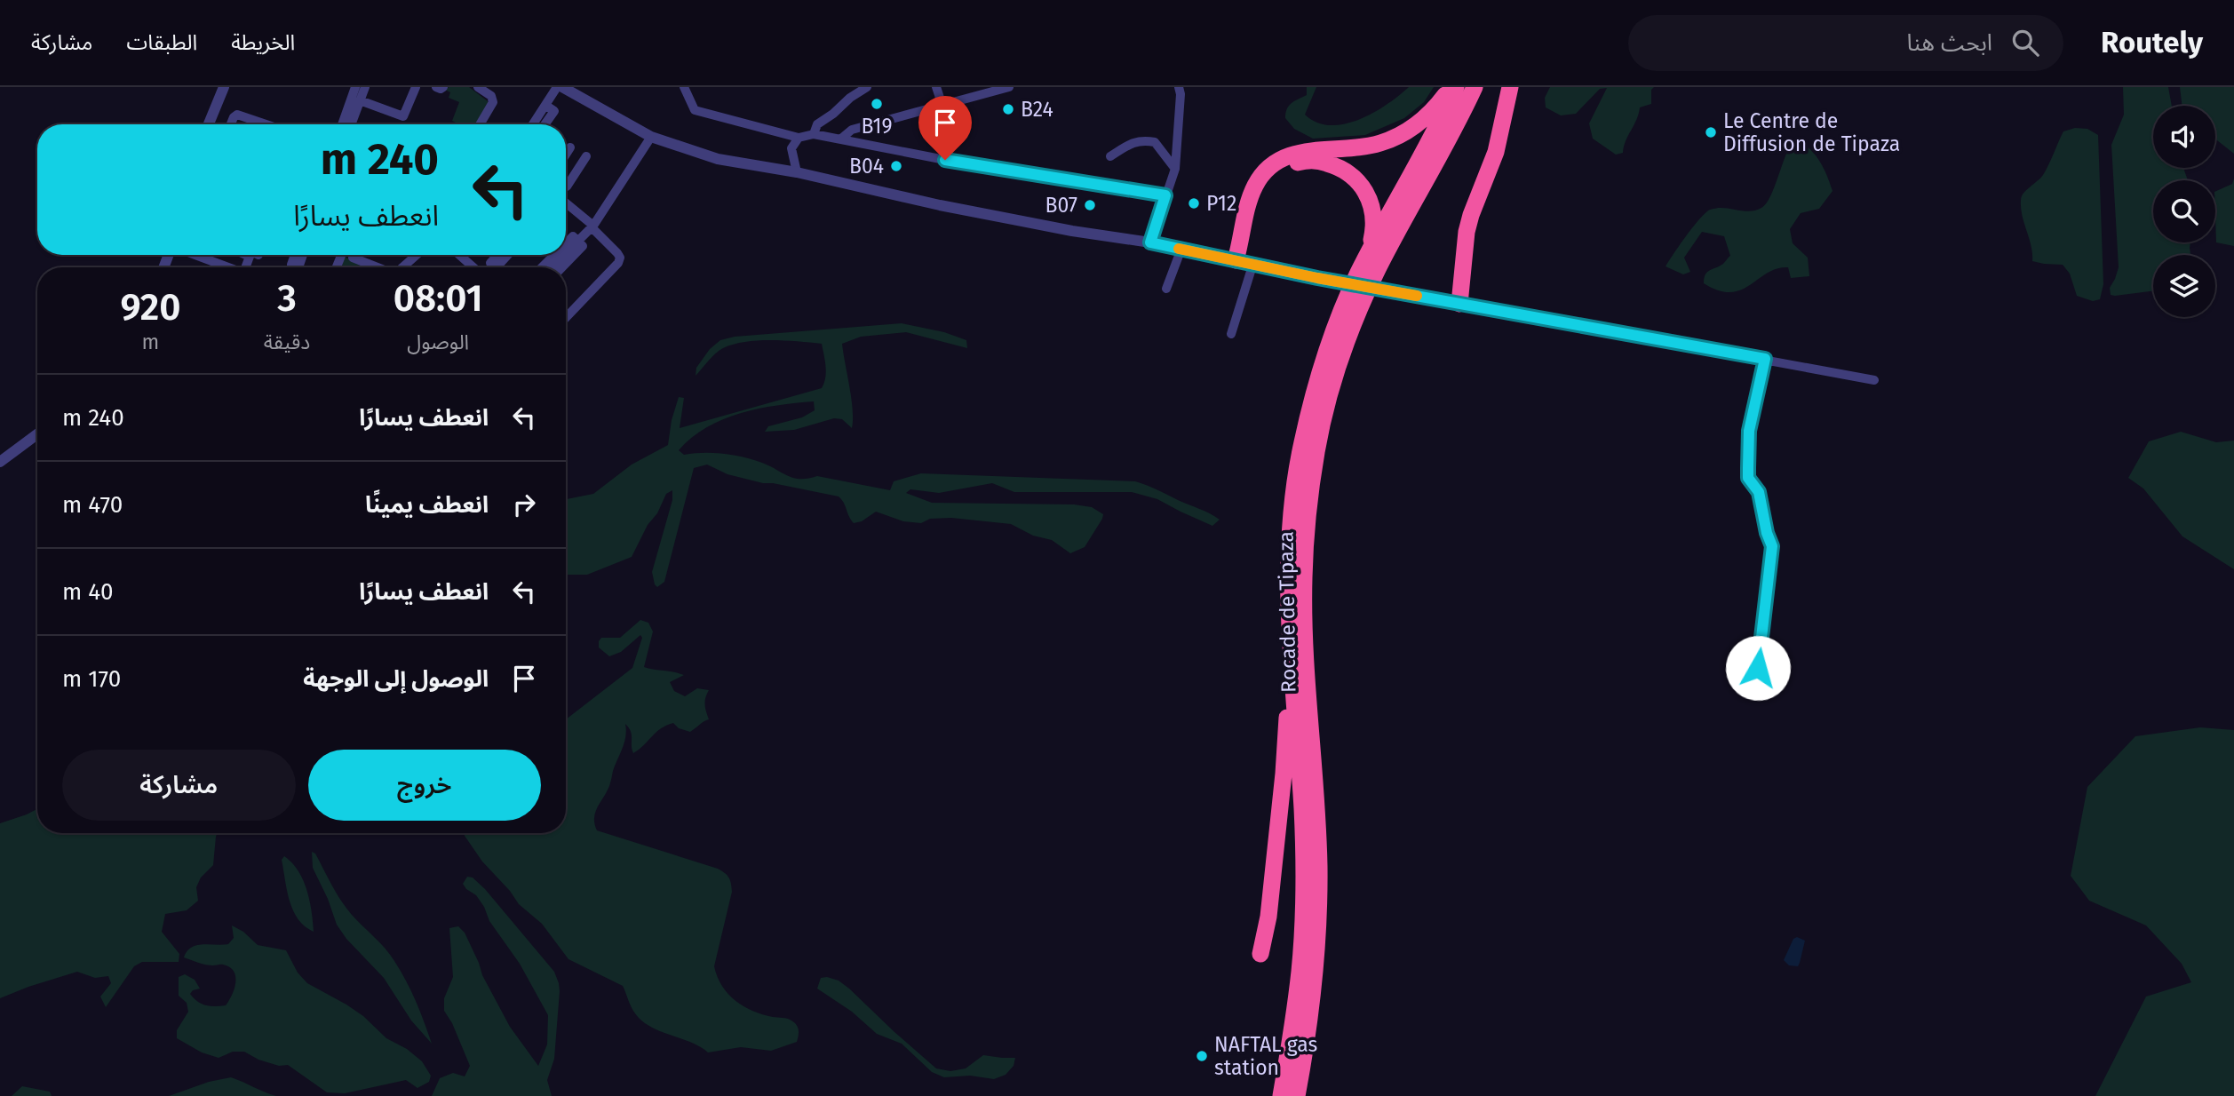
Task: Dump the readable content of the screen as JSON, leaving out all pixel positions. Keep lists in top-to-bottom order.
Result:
{
  "streets": {
    "highway": ["Rocade de Tipaza"]
  },
  "places": [
    "B19",
    "B24",
    "Le Centre de Diffusion de Tipaza",
    "B04",
    "P12",
    "B07",
    "NAFTAL gas station"
  ],
  "page": {
    "header": "Routely",
    "search": "ابحث هنا",
    "nav": ["الخريطة", "الطبقات", "مشاركة"],
    "turn": ["240 m", "انعطف يسارًا"],
    "eta": [
      "08:01",
      "الوصول",
      "3",
      "دقيقة",
      "920",
      "m"
    ],
    "list": [
      {
        "name": "انعطف يسارًا",
        "value": "240 m"
      },
      {
        "name": "انعطف يمينًا",
        "value": "470 m"
      },
      {
        "name": "انعطف يسارًا",
        "value": "40 m"
      },
      {
        "name": "الوصول إلى الوجهة",
        "value": "170 m"
      }
    ],
    "buttons": ["خروج", "مشاركة"]
  }
}
